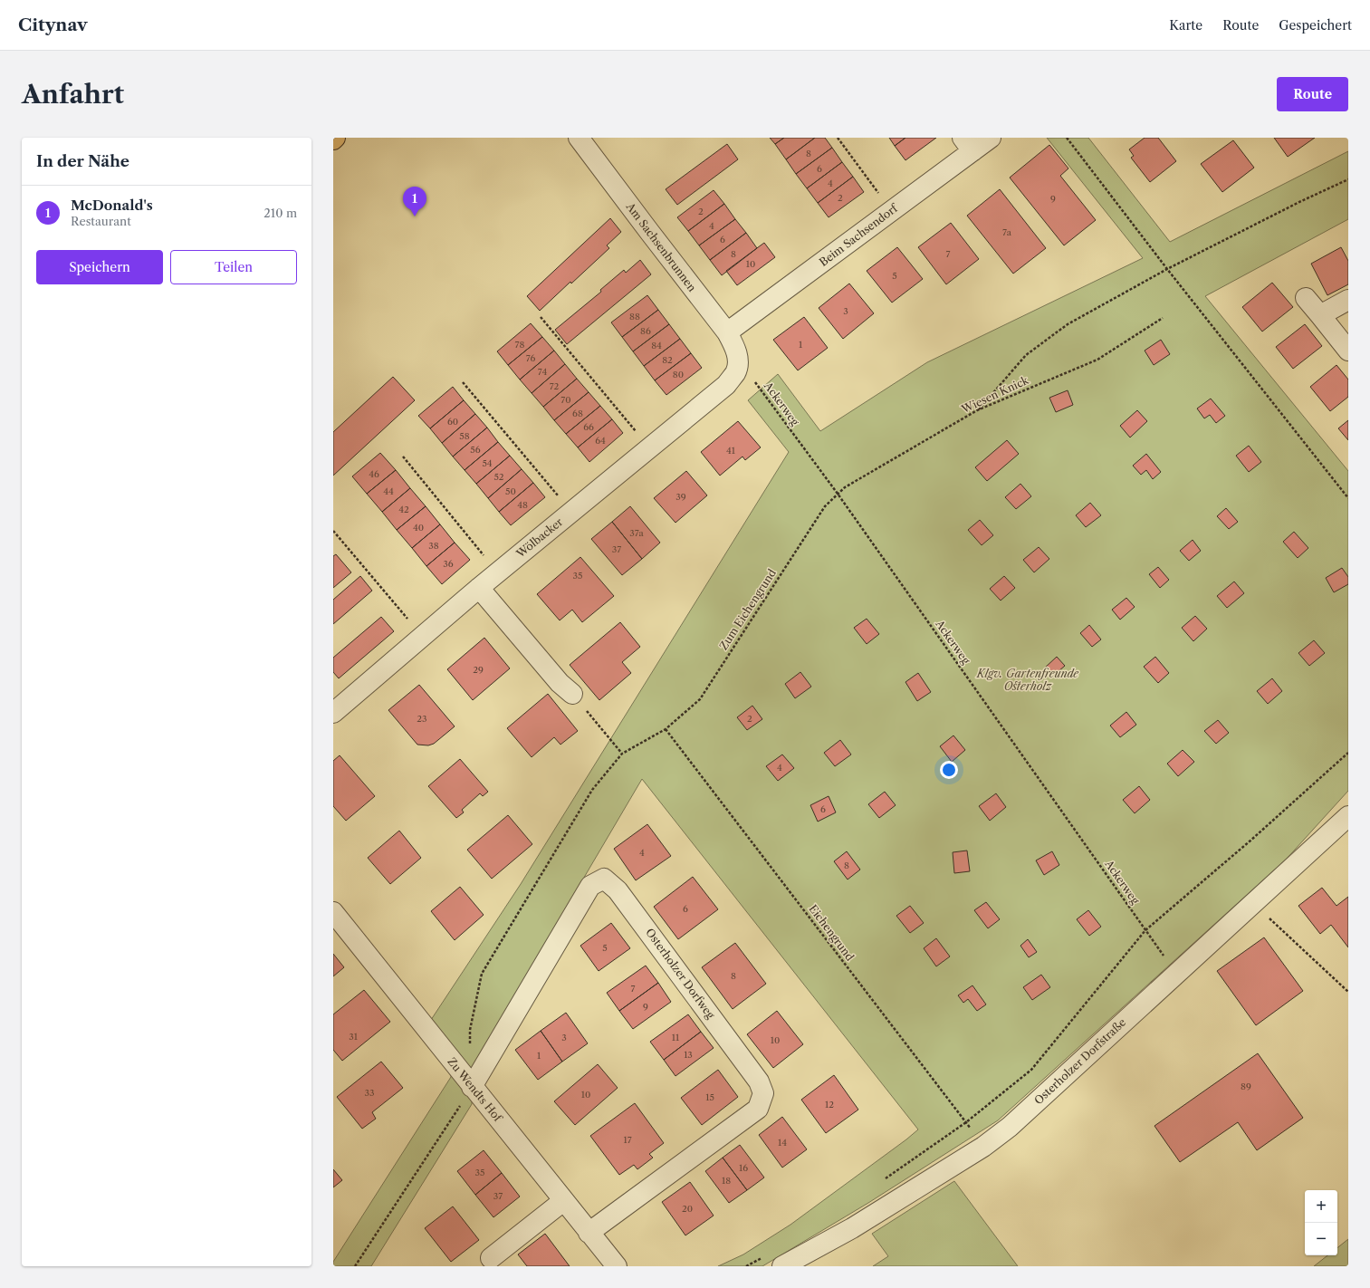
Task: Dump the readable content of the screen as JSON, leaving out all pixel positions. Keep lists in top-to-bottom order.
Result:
{
  "streets": {
    "street": [
      "Beim Sachsendorf",
      "Am Sachsenbrunnen",
      "Wölbacker",
      "Osterholzer Dorfweg",
      "Osterholzer Dorfstraße",
      "Zu Wendts Hof"
    ],
    "path": [
      "Wiesen Knick",
      "Ackerweg",
      "Zum Eichengrund",
      "Eichengrund"
    ]
  },
  "crossings": [
    ["Beim Sachsendorf", "Am Sachsenbrunnen"],
    ["Am Sachsenbrunnen", "Ackerweg"],
    ["Am Sachsenbrunnen", "Wölbacker"],
    ["Wiesen Knick", "Ackerweg"],
    ["Wiesen Knick", "Zum Eichengrund"],
    ["Ackerweg", "Wölbacker"],
    ["Ackerweg", "Zum Eichengrund"],
    ["Ackerweg", "Osterholzer Dorfstraße"],
    ["Zum Eichengrund", "Eichengrund"],
    ["Eichengrund", "Osterholzer Dorfstraße"],
    ["Osterholzer Dorfweg", "Zu Wendts Hof"]
  ],
  "parks": ["Klgv. Gartenfreunde Osterholz"],
  "house_numbers": [
    "8",
    "6",
    "4",
    "2",
    "9",
    "2",
    "4",
    "7a",
    "6",
    "8",
    "7",
    "10",
    "5",
    "3",
    "88",
    "86",
    "78",
    "1",
    "84",
    "76",
    "82",
    "74",
    "80",
    "72",
    "70",
    "68",
    "60",
    "66",
    "58",
    "64",
    "56",
    "41",
    "54",
    "46",
    "52",
    "44",
    "50",
    "39",
    "48",
    "42",
    "40",
    "37a",
    "38",
    "37",
    "36",
    "35",
    "29",
    "23",
    "2",
    "4",
    "6",
    "4",
    "8",
    "6",
    "5",
    "8",
    "7",
    "9",
    "31",
    "3",
    "11",
    "10",
    "13",
    "1",
    "89",
    "33",
    "10",
    "15",
    "12",
    "17",
    "14",
    "16",
    "35",
    "18",
    "37",
    "20"
  ],
  "page": {
    "header": "Citynav",
    "nav": ["Karte", "Route", "Gespeichert"],
    "buttons": [
      "Route",
      ["Speichern", "Teilen"]
    ],
    "title": "Anfahrt",
    "heading": "In der Nähe",
    "list": [
      {
        "mark": "1",
        "name": "McDonald's",
        "note": "Restaurant",
        "value": "210 m"
      }
    ],
    "pins": "1",
    "map_buttons": ["+", "−"]
  }
}
